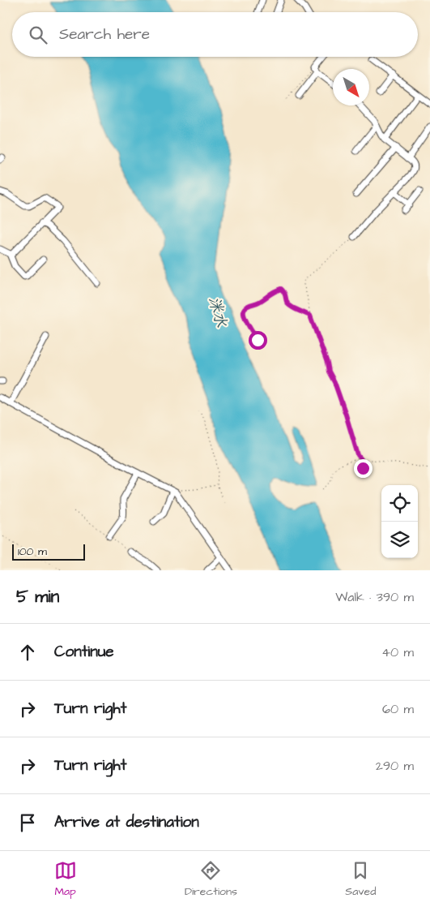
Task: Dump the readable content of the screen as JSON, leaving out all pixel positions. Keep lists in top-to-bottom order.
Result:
{
  "water": ["洣水"],
  "scale_bar": "100 m",
  "north": "bottom right",
  "page": {
    "search": "Search here",
    "scale": "100 m",
    "heading": ["5 min", "Walk · 390 m"],
    "list": [
      ["Continue", "40 m"],
      ["Turn right", "60 m"],
      ["Turn right", "290 m"],
      "Arrive at destination"
    ],
    "nav": ["Map", "Directions", "Saved"]
  }
}
